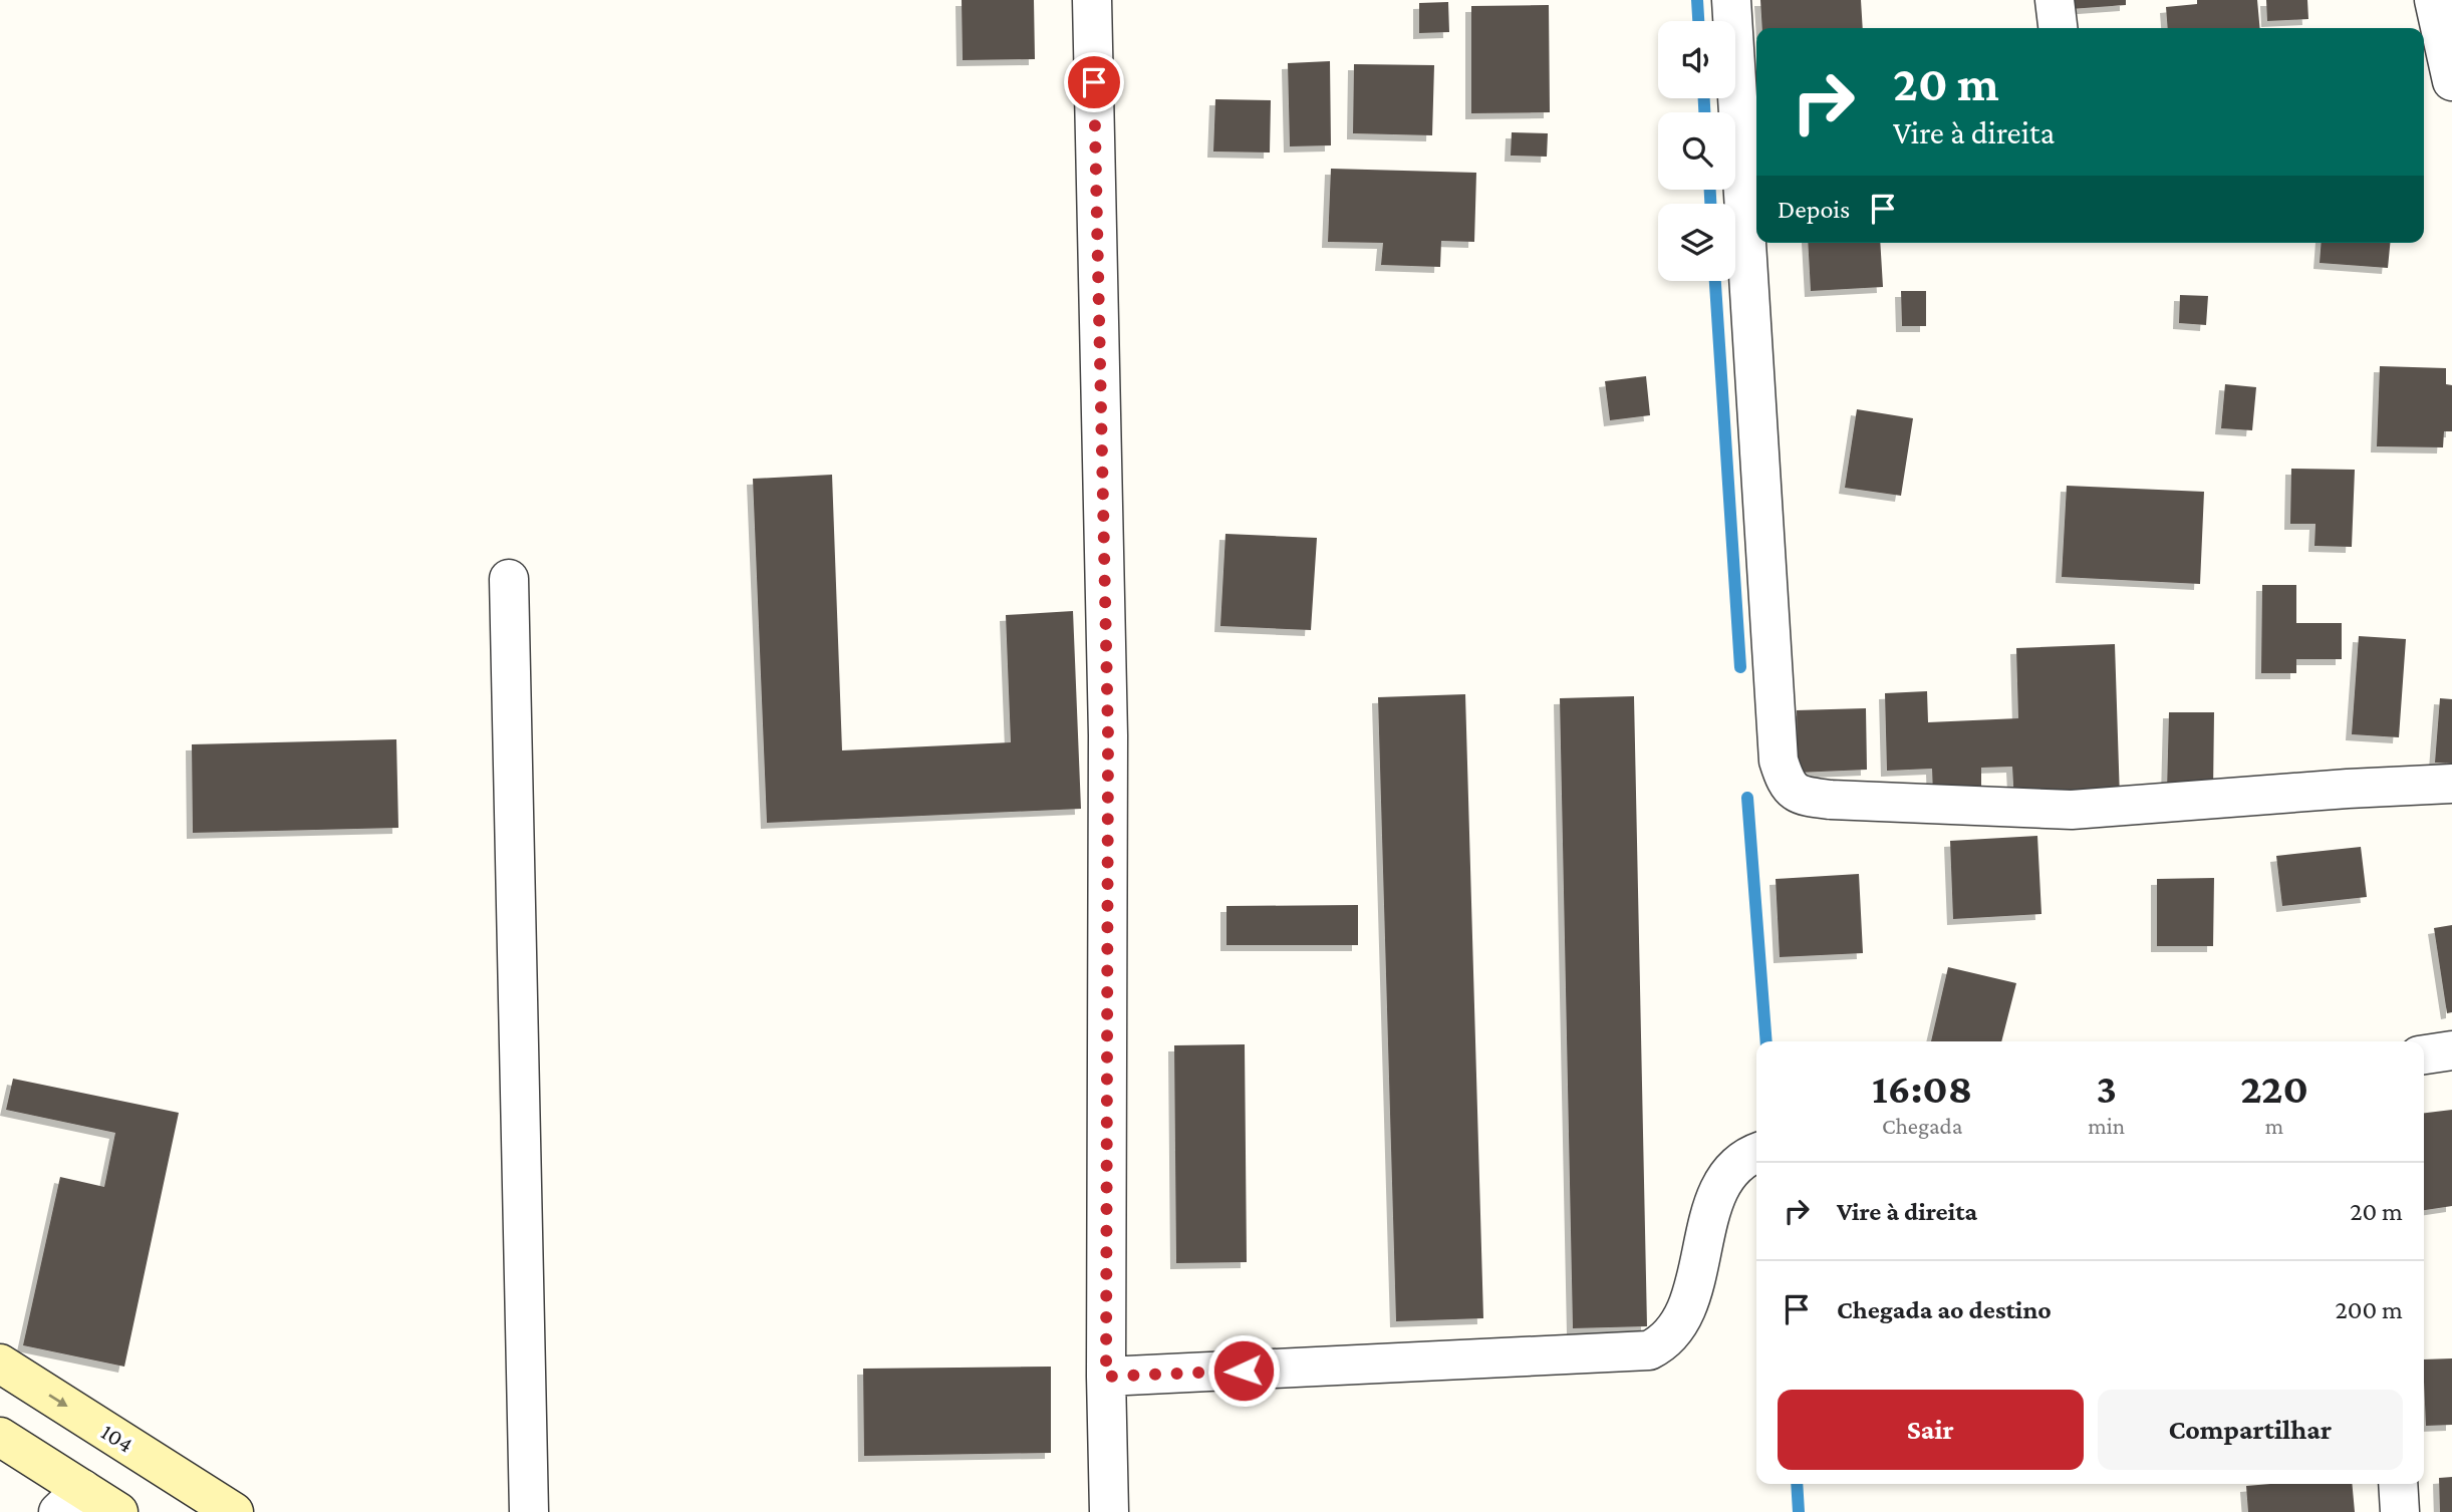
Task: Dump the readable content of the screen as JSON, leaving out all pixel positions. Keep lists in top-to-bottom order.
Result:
{
  "streets": {
    "street": ["104"]
  },
  "page": {
    "turn": ["20 m", "Vire à direita"],
    "then": "Depois",
    "eta": [
      "16:08",
      "Chegada",
      "3",
      "min",
      "220",
      "m"
    ],
    "list": [
      {
        "name": "Vire à direita",
        "value": "20 m"
      },
      {
        "name": "Chegada ao destino",
        "value": "200 m"
      }
    ],
    "buttons": ["Sair", "Compartilhar"]
  }
}
